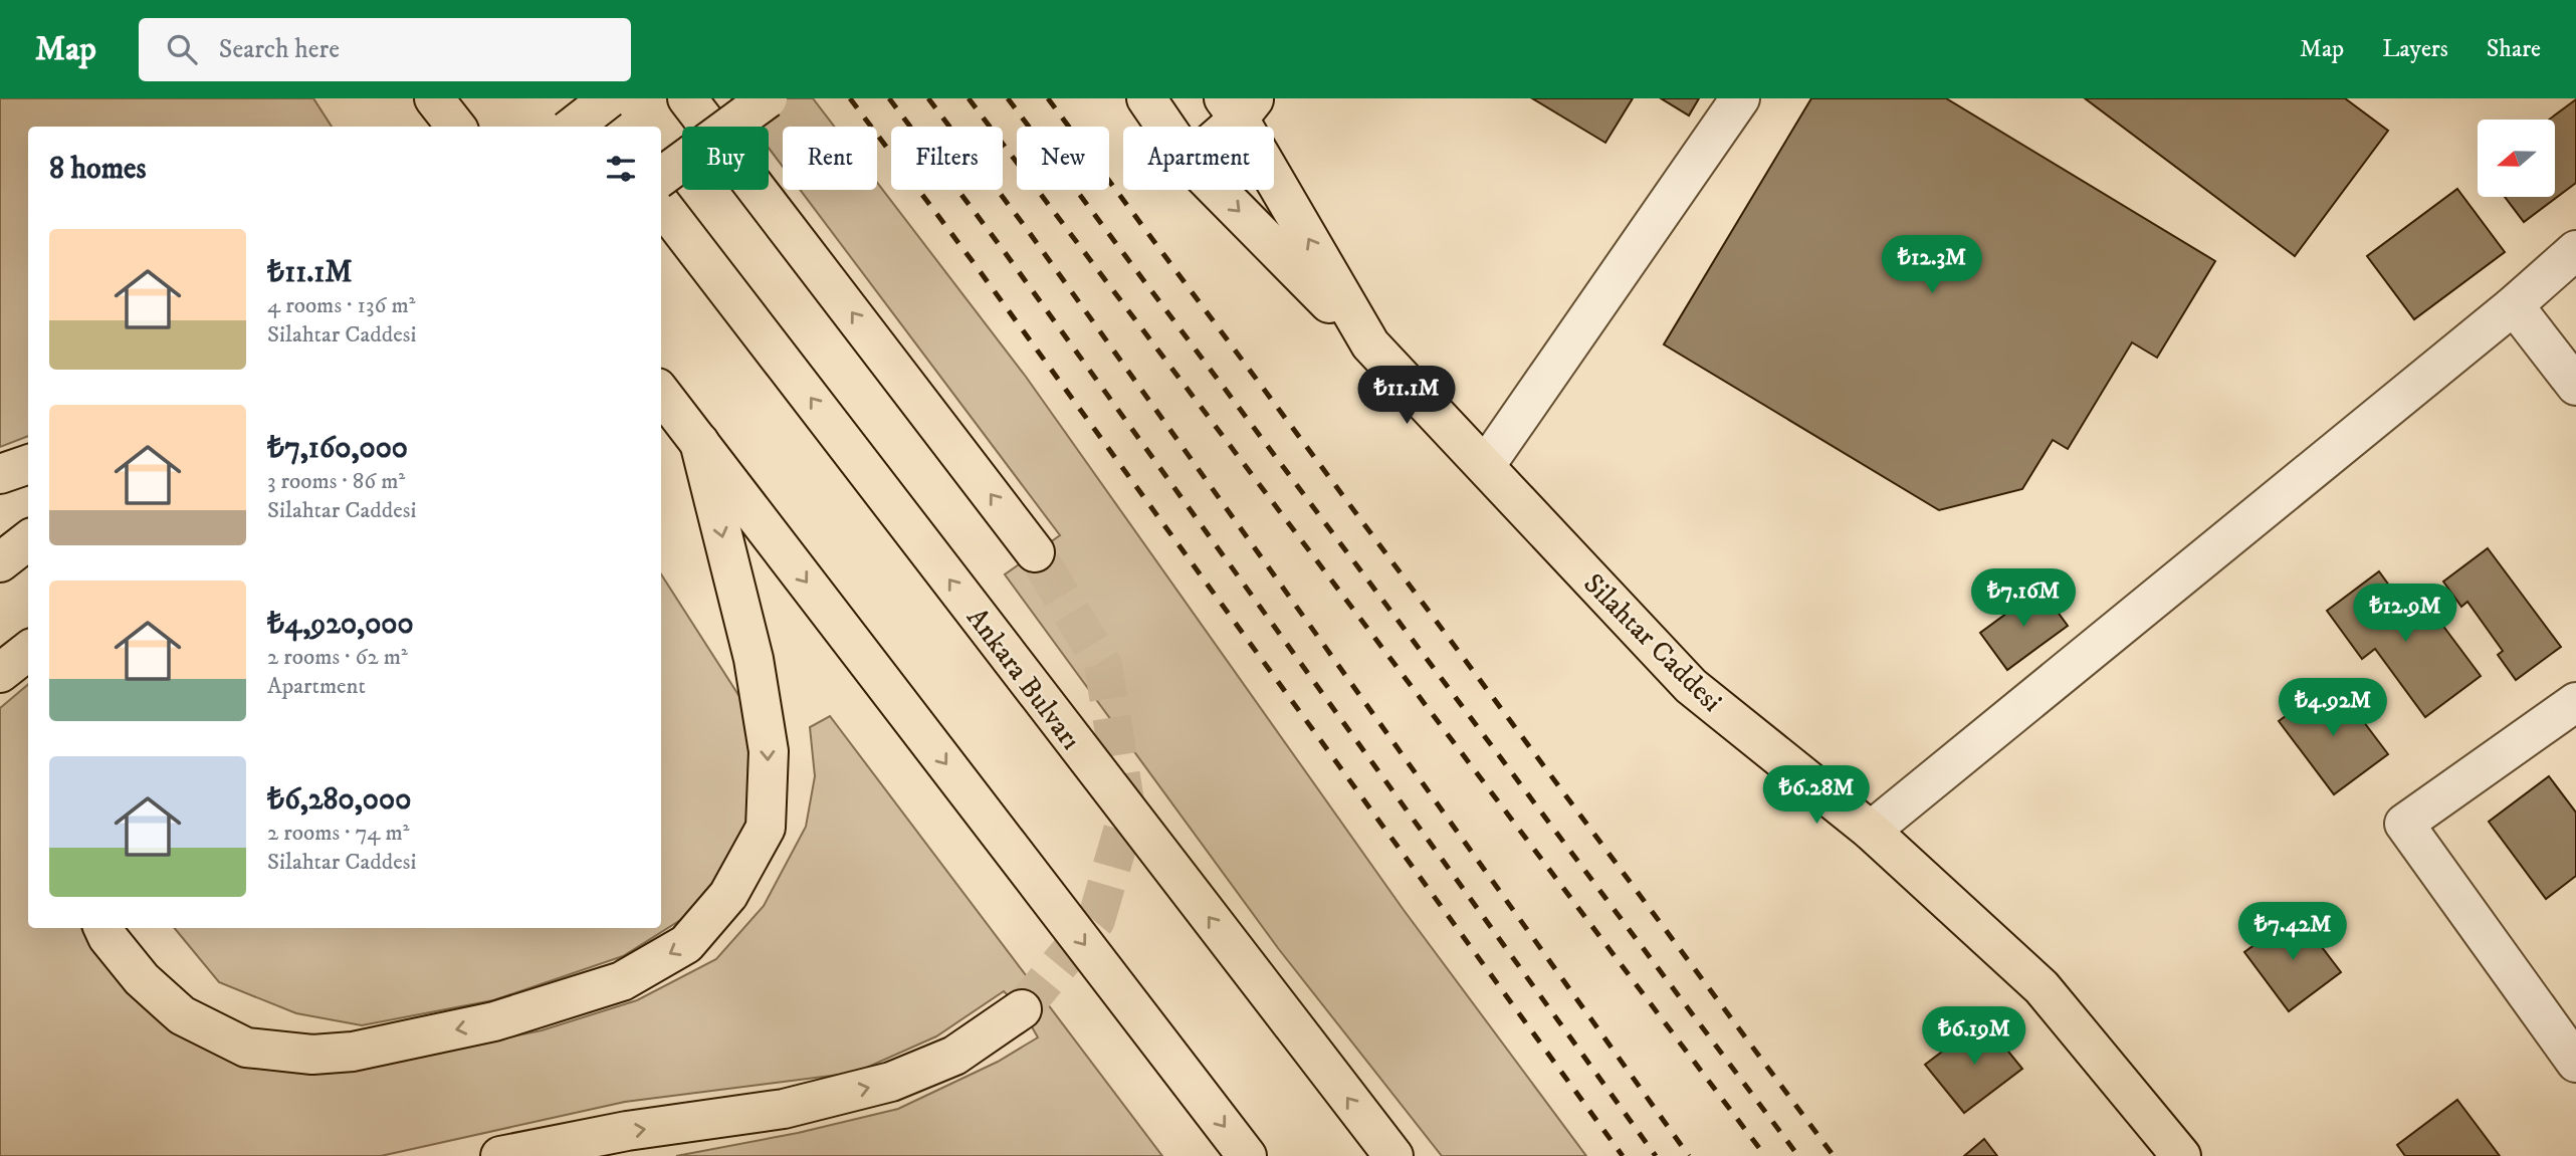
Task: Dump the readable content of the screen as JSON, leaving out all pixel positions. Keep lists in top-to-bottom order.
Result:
{
  "streets": {
    "main road": ["Silahtar Caddesi", "Ankara Bulvarı"]
  },
  "north": "left",
  "page": {
    "header": "Map",
    "search": "Search here",
    "nav": ["Map", "Layers", "Share"],
    "chip": [
      "Buy",
      "Rent",
      "Filters",
      "New",
      "Apartment"
    ],
    "heading": "8 homes",
    "list": [
      {
        "name": "₺11.1M",
        "note": "4 rooms · 136 m² · Silahtar Caddesi"
      },
      {
        "name": "₺7,160,000",
        "note": "3 rooms · 86 m² · Silahtar Caddesi"
      },
      {
        "name": "₺4,920,000",
        "note": "2 rooms · 62 m² · Apartment"
      },
      {
        "name": "₺6,280,000",
        "note": "2 rooms · 74 m² · Silahtar Caddesi"
      }
    ],
    "price": [
      "₺12.3M",
      "₺11.1M",
      "₺7.16M",
      "₺12.9M",
      "₺4.92M",
      "₺6.28M",
      "₺7.42M",
      "₺6.19M"
    ]
  }
}
